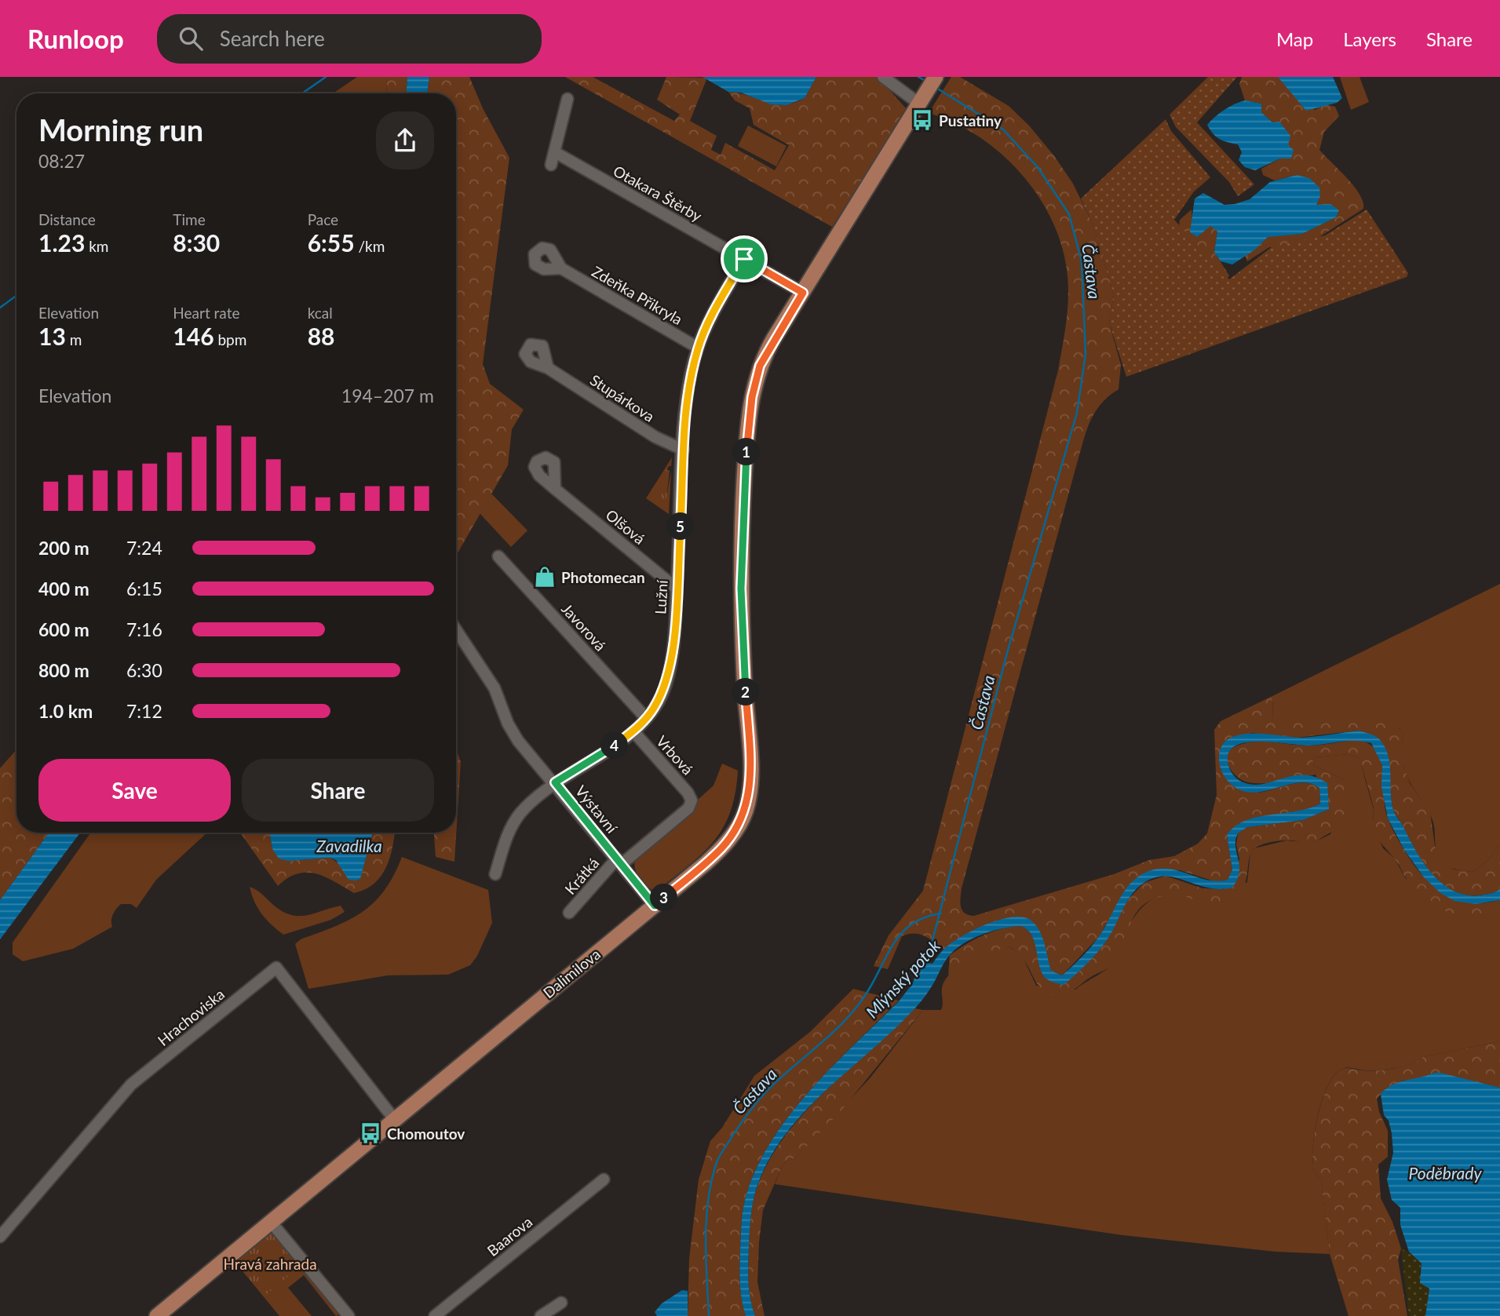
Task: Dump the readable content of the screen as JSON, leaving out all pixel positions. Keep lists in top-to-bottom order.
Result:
{
  "streets": {
    "main road": ["Dalimilova"],
    "street": [
      "Otakara Štěrby",
      "Zdeňka Přikryla",
      "Stupárkova",
      "Olšová",
      "Lužní",
      "Javorová",
      "Vrbová",
      "Výstavní",
      "Krátká",
      "Hrachoviska",
      "Baarova"
    ]
  },
  "crossings": [
    ["Otakara Štěrby", "Lužní"],
    ["Otakara Štěrby", "Dalimilova"],
    ["Zdeňka Přikryla", "Lužní"],
    ["Stupárkova", "Lužní"],
    ["Olšová", "Lužní"],
    ["Lužní", "Javorová"],
    ["Lužní", "Vrbová"],
    ["Lužní", "Výstavní"],
    ["Vrbová", "Krátká"],
    ["Výstavní", "Krátká"],
    ["Výstavní", "Dalimilova"],
    ["Dalimilova", "Hrachoviska"]
  ],
  "water": [
    "Častava",
    "Zavadilka",
    "Mlýnský potok",
    "Poděbrady"
  ],
  "parks": ["Hravá zahrada"],
  "places": {
    "bus stop": ["Pustatiny", "Chomoutov"],
    "shop": ["Photomecan"]
  },
  "page": {
    "header": "Runloop",
    "search": "Search here",
    "nav": ["Map", "Layers", "Share"],
    "heading": ["Morning run", "08:27"],
    "stats": [
      ["Distance", "1.23 km"],
      ["Time", "8:30"],
      ["Pace", "6:55 /km"],
      ["Elevation", "13 m"],
      ["Heart rate", "146 bpm"],
      ["kcal", "88"]
    ],
    "chart": ["Elevation", "194–207 m"],
    "pins": [
      "1",
      "5",
      "2",
      "4",
      "3"
    ],
    "list": [
      {
        "name": "200 m",
        "note": "7:24"
      },
      {
        "name": "400 m",
        "note": "6:15"
      },
      {
        "name": "600 m",
        "note": "7:16"
      },
      {
        "name": "800 m",
        "note": "6:30"
      },
      {
        "name": "1.0 km",
        "note": "7:12"
      }
    ],
    "buttons": ["Save", "Share"]
  }
}
